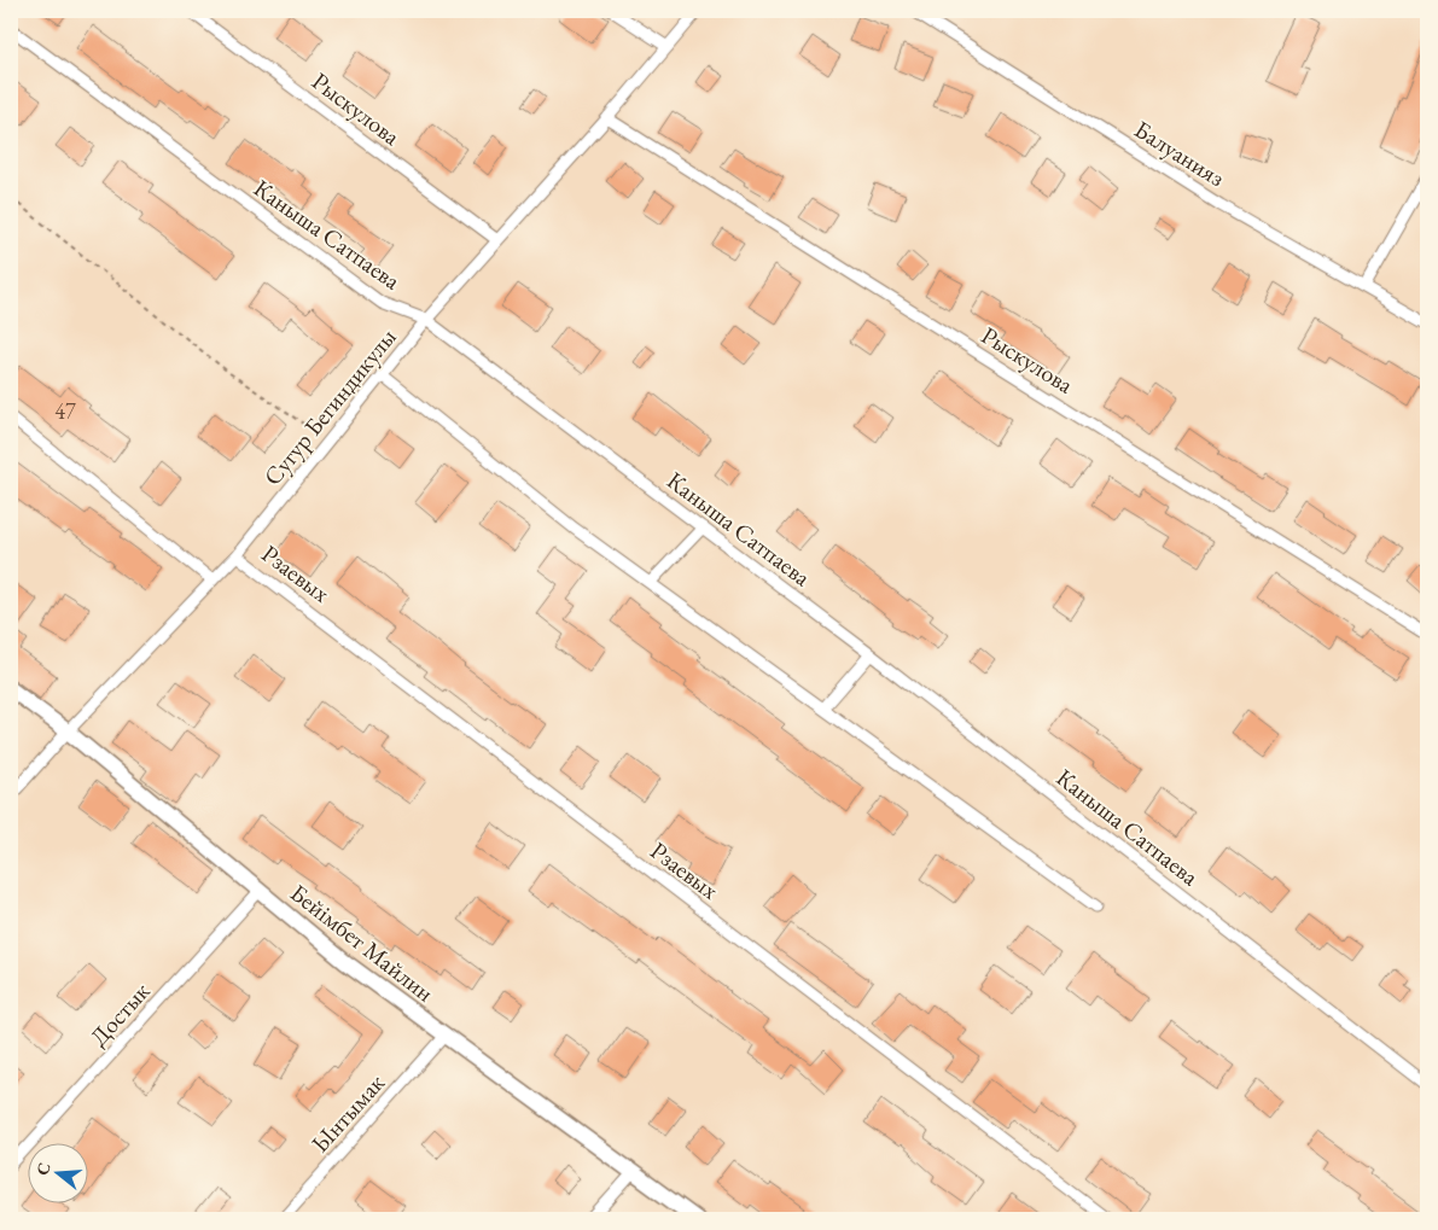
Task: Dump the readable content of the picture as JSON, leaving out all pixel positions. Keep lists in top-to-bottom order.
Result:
{
  "streets": {
    "street": [
      "Рыскулова",
      "Балуанияз",
      "Каныша Сатпаева",
      "Сугур Бегиндикулы",
      "Рзаевых",
      "Бейімбет Майлин",
      "Достык",
      "Ынтымак"
    ]
  },
  "crossings": [
    ["Рыскулова", "Сугур Бегиндикулы"],
    ["Каныша Сатпаева", "Сугур Бегиндикулы"],
    ["Сугур Бегиндикулы", "Рзаевых"],
    ["Сугур Бегиндикулы", "Бейімбет Майлин"],
    ["Бейімбет Майлин", "Достык"],
    ["Бейімбет Майлин", "Ынтымак"]
  ],
  "house_numbers": ["47"],
  "north": "left"
}
